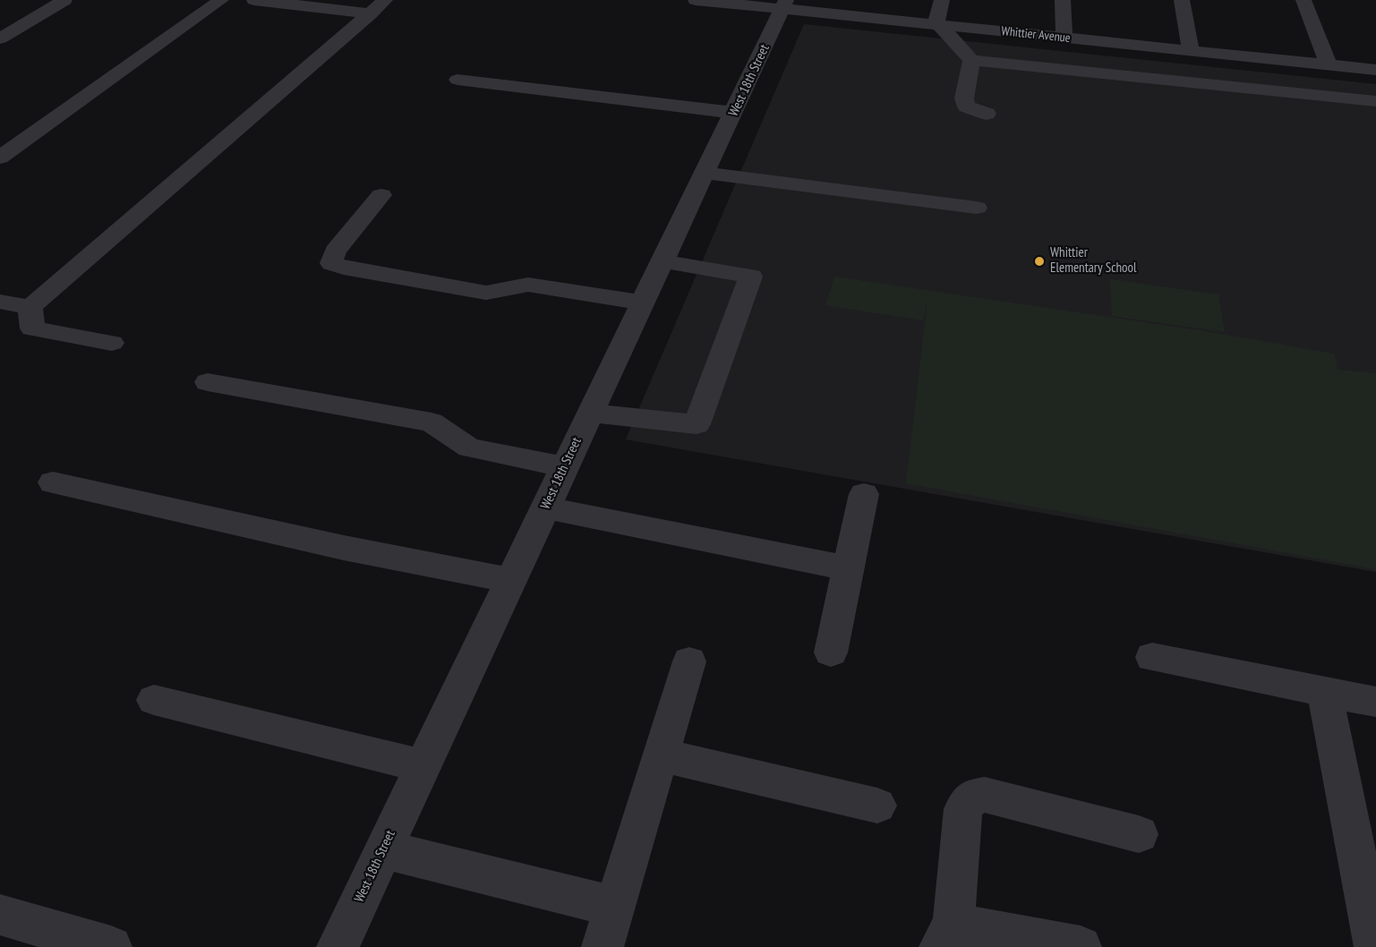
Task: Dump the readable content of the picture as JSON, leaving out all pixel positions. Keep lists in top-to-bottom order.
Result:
{
  "streets": {
    "street": ["Whittier Avenue", "West 18th Street"]
  },
  "crossings": [
    ["Whittier Avenue", "West 18th Street"]
  ],
  "places": ["Whittier Elementary School"]
}
